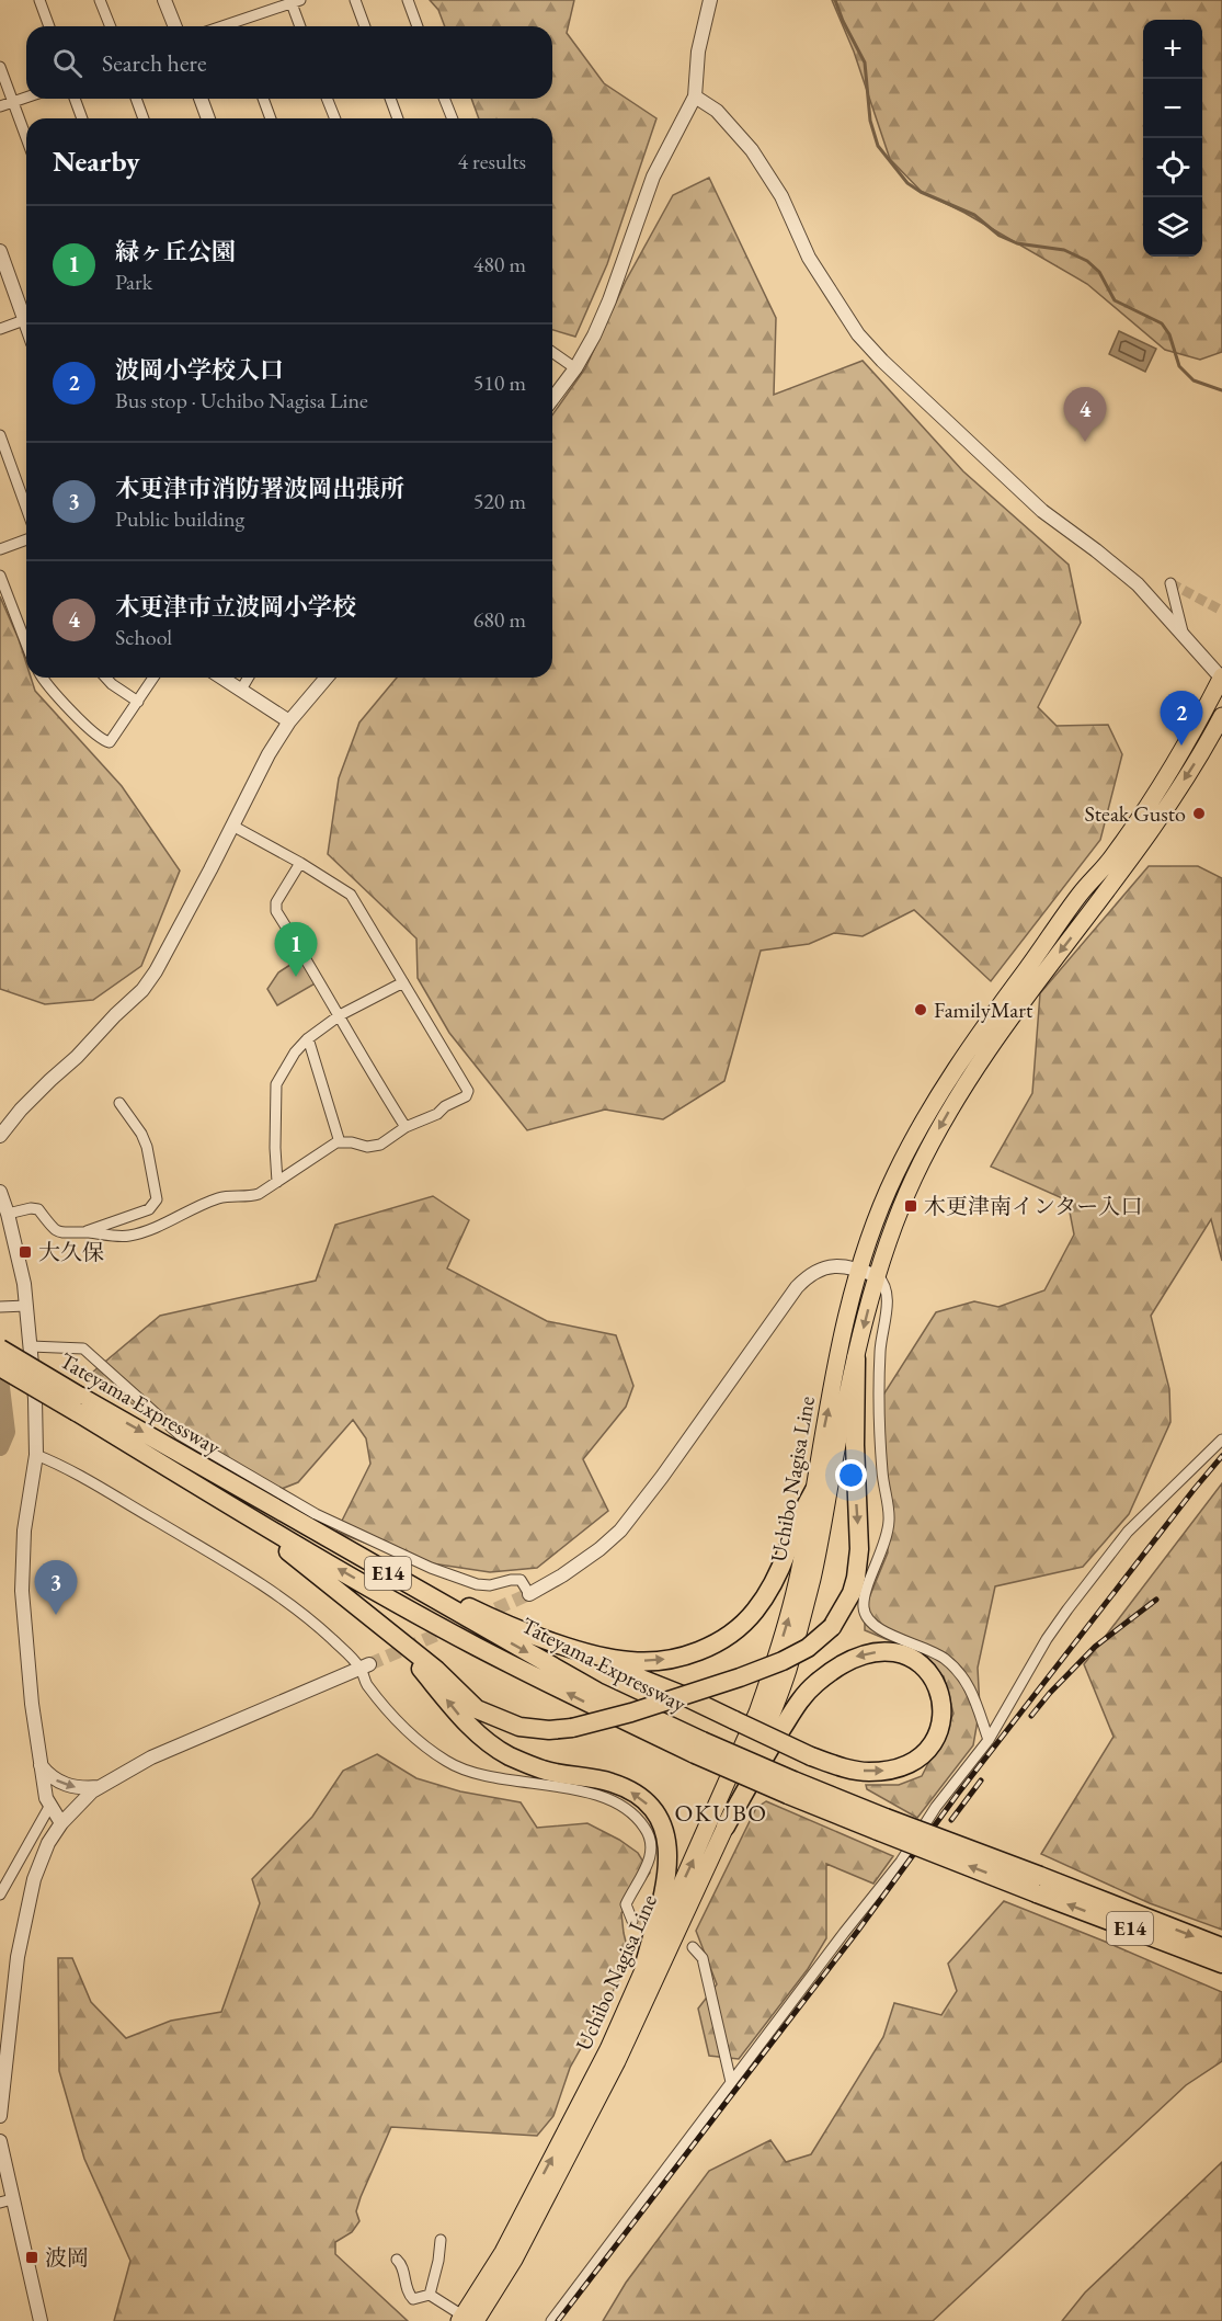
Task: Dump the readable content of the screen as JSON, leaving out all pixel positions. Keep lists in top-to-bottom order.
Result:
{
  "streets": {
    "highway": ["Tateyama Expressway", "Uchibo Nagisa Line", "E14"]
  },
  "districts": ["OKUBO"],
  "places": {
    "other": ["Steak Gusto", "FamilyMart"],
    "transit": ["木更津南インター入口", "大久保", "波岡"]
  },
  "page": {
    "map_buttons": ["+", "−"],
    "search": "Search here",
    "heading": ["Nearby", "4 results"],
    "list": [
      {
        "mark": "1",
        "name": "緑ヶ丘公園",
        "note": "Park",
        "value": "480 m"
      },
      {
        "mark": "2",
        "name": "波岡小学校入口",
        "note": "Bus stop · Uchibo Nagisa Line",
        "value": "510 m"
      },
      {
        "mark": "3",
        "name": "木更津市消防署波岡出張所",
        "note": "Public building",
        "value": "520 m"
      },
      {
        "mark": "4",
        "name": "木更津市立波岡小学校",
        "note": "School",
        "value": "680 m"
      }
    ],
    "pins": [
      "4",
      "2",
      "1",
      "3"
    ]
  }
}
